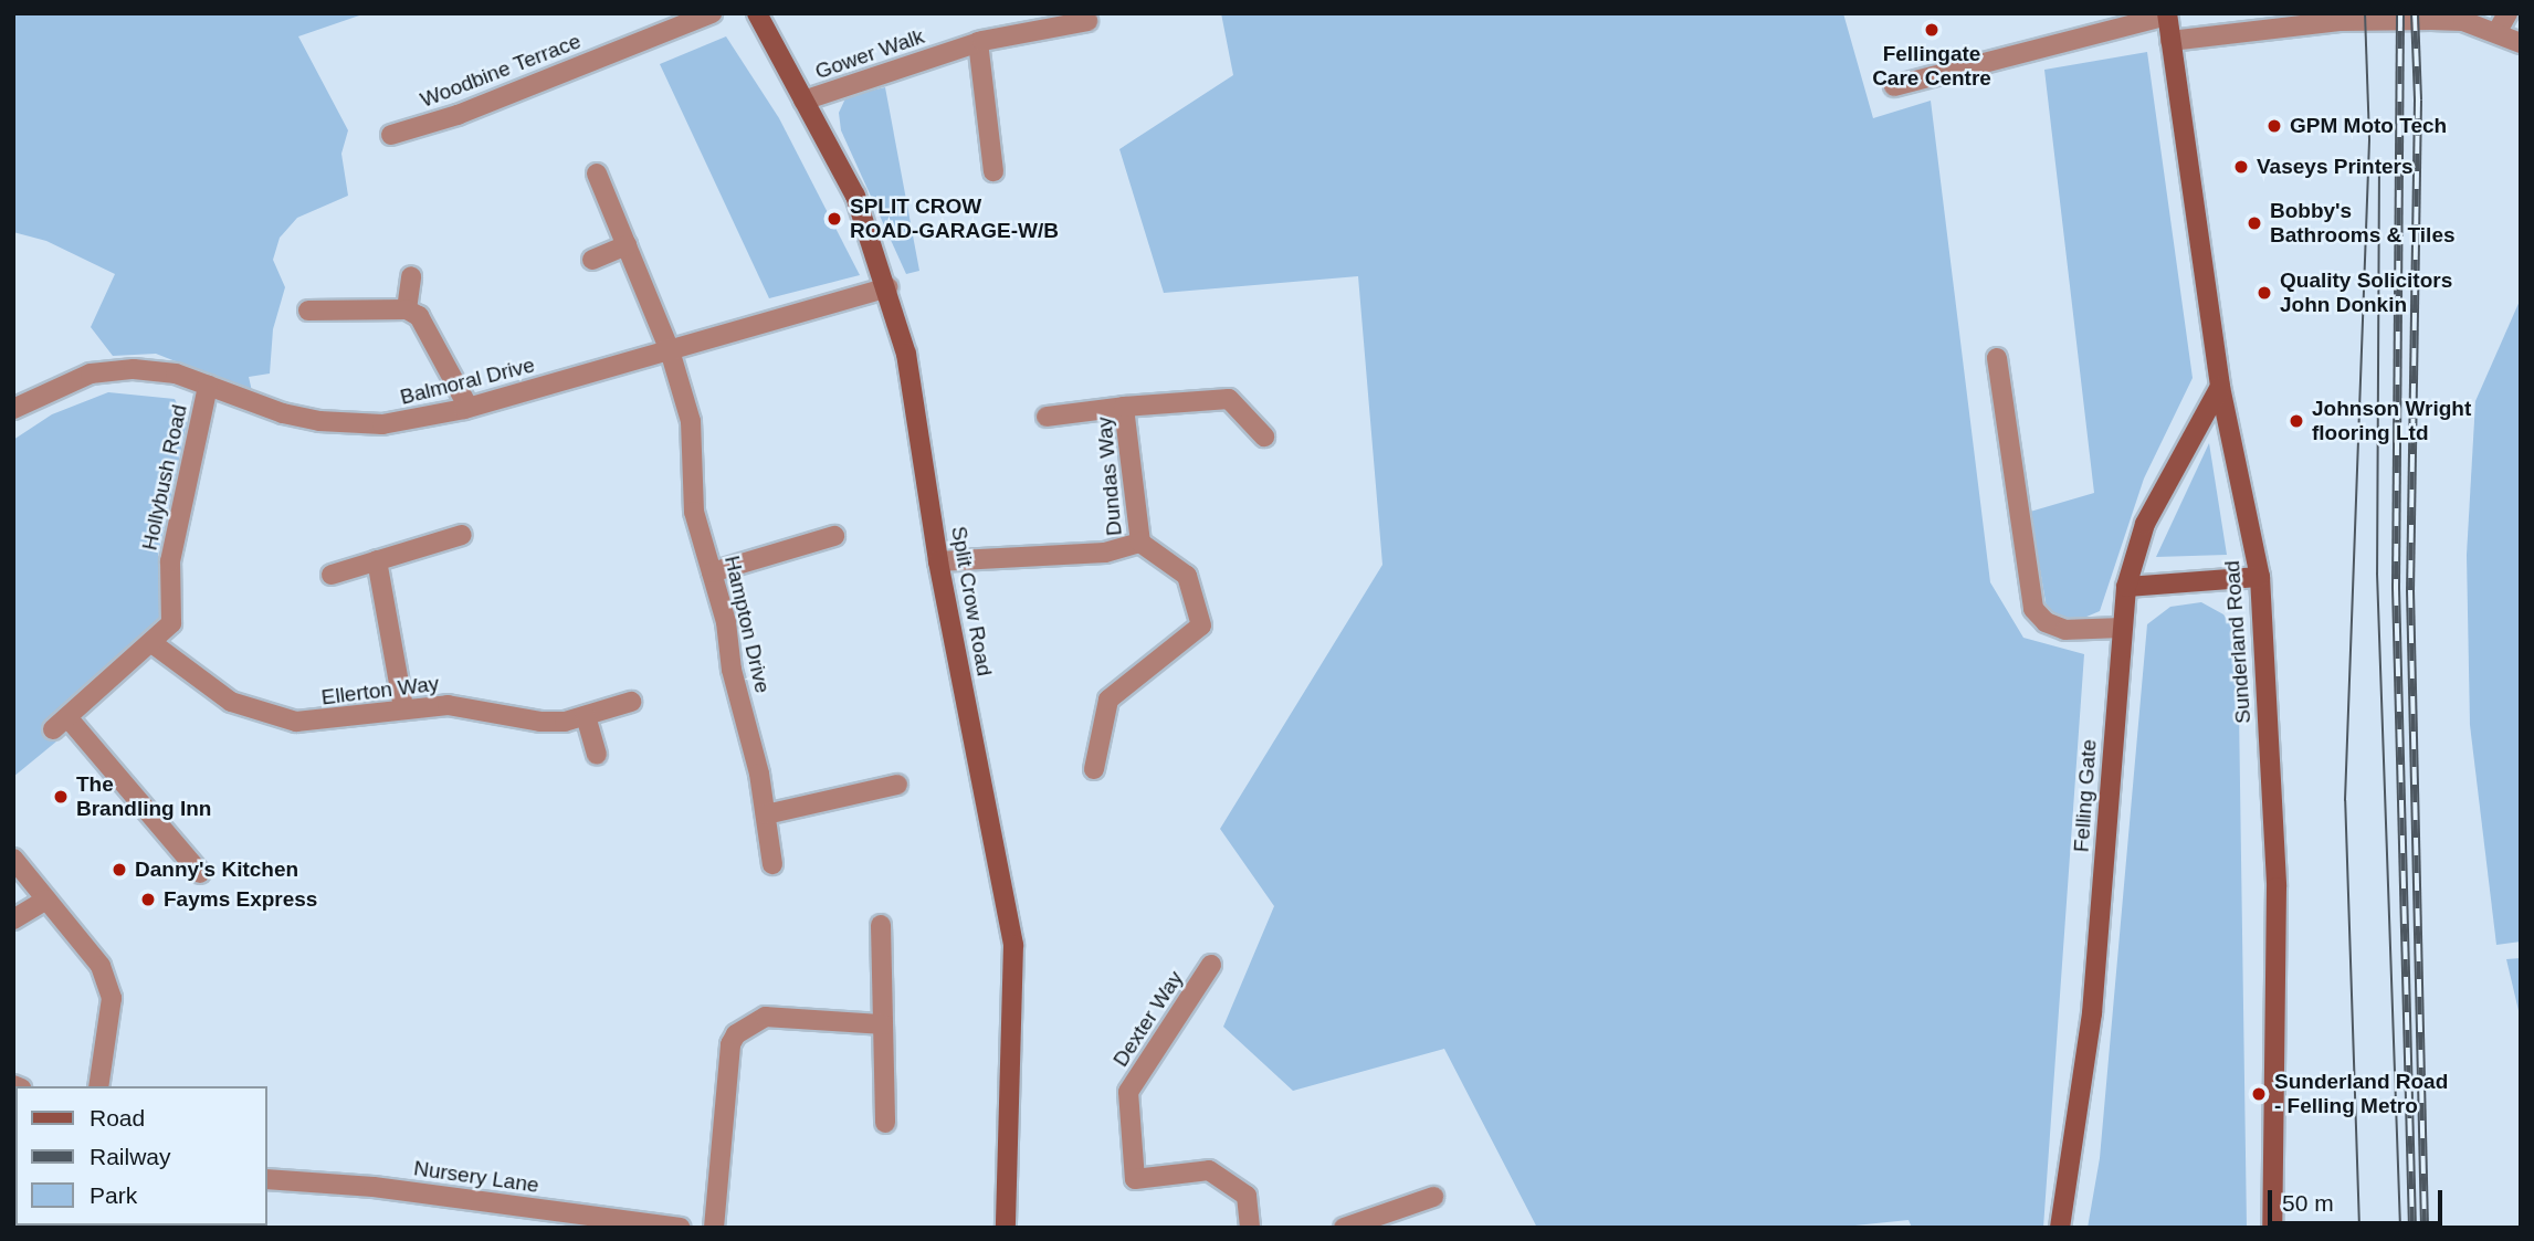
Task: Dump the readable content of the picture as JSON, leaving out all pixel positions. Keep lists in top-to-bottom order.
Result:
{
  "streets": {
    "street": [
      "Gower Walk",
      "Woodbine Terrace",
      "Balmoral Drive",
      "Dundas Way",
      "Hollybush Road",
      "Split Crow Road",
      "Hampton Drive",
      "Sunderland Road",
      "Ellerton Way",
      "Felling Gate",
      "Dexter Way",
      "Nursery Lane"
    ]
  },
  "crossings": [
    ["Gower Walk", "Split Crow Road"],
    ["Balmoral Drive", "Hollybush Road"],
    ["Balmoral Drive", "Split Crow Road"],
    ["Balmoral Drive", "Hampton Drive"],
    ["Dundas Way", "Split Crow Road"],
    ["Hollybush Road", "Ellerton Way"],
    ["Sunderland Road", "Felling Gate"]
  ],
  "places": [
    "Fellingate Care Centre",
    "GPM Moto Tech",
    "Vaseys Printers",
    "SPLIT CROW ROAD-GARAGE-W/B",
    "Bobby's Bathrooms & Tiles",
    "Quality Solicitors John Donkin",
    "Johnson Wright flooring Ltd",
    "The Brandling Inn",
    "Danny's Kitchen",
    "Fayms Express",
    "Sunderland Road - Felling Metro"
  ],
  "legend": ["Road", "Railway", "Park"],
  "scale_bar": "50 m"
}
